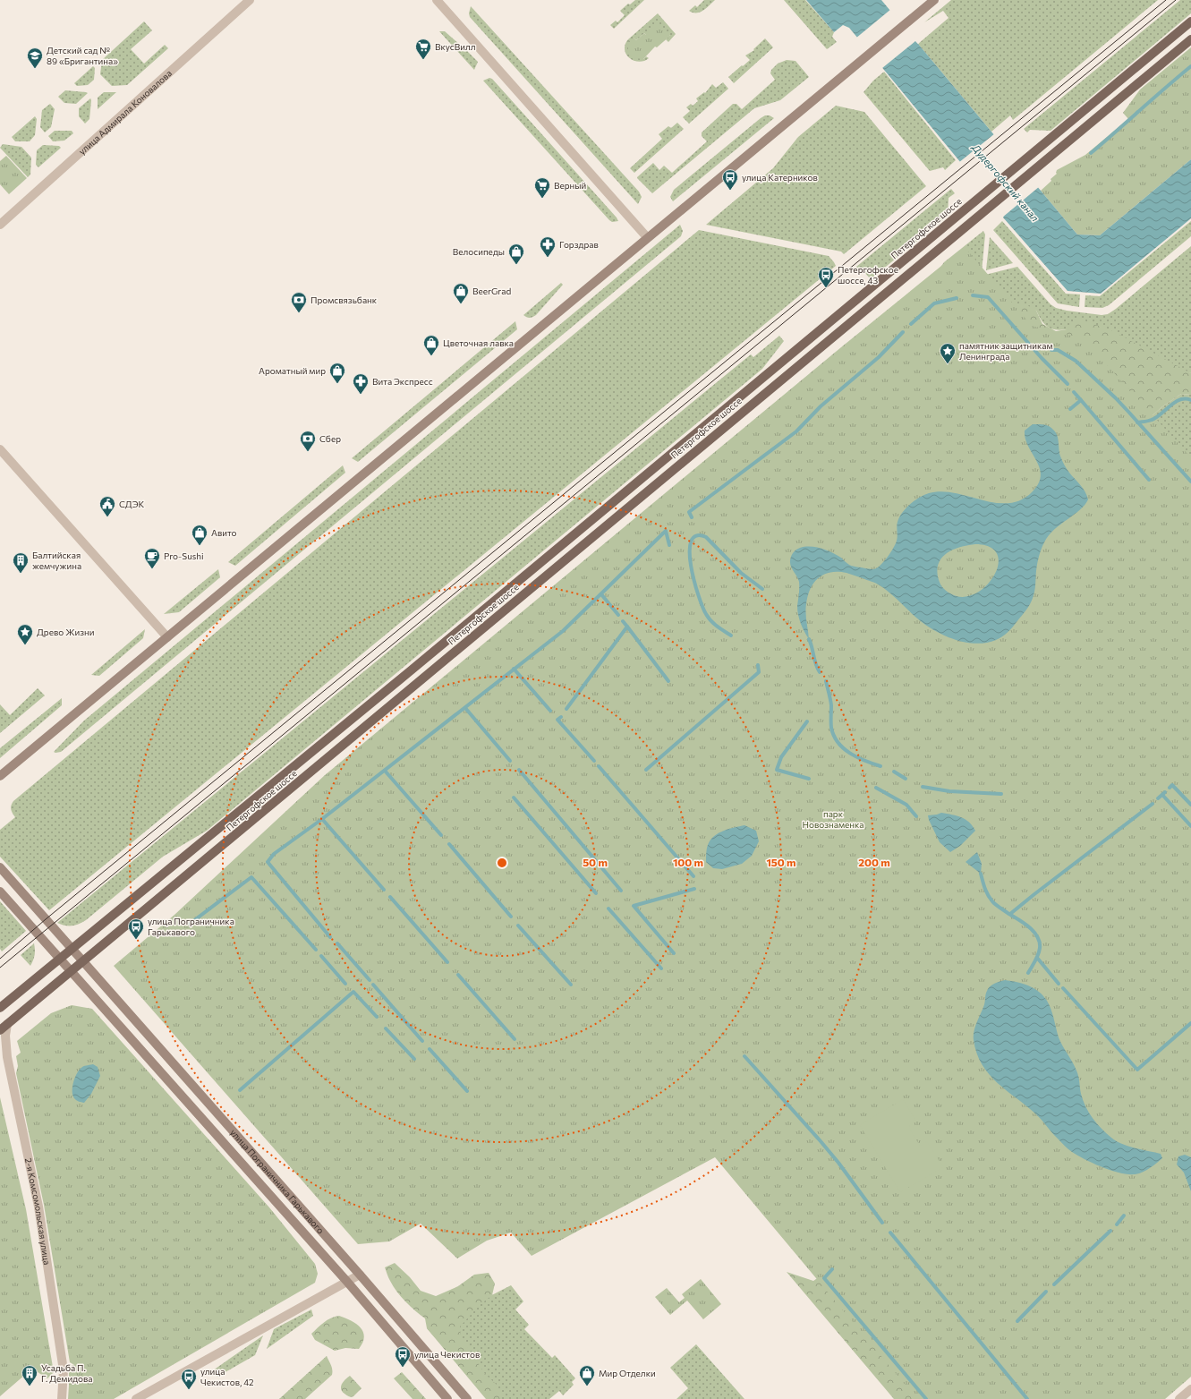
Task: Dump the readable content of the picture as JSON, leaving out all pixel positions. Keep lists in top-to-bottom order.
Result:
{
  "streets": {
    "main road": ["Петергофское шоссе"],
    "street": ["улица Адмирала Коновалова", "улица Пограничника Гарькавого", "2-я Комсомольская улица"]
  },
  "crossings": [
    ["Петергофское шоссе", "улица Пограничника Гарькавого"],
    ["Петергофское шоссе", "2-я Комсомольская улица"]
  ],
  "water": ["Дудергофский канал"],
  "parks": ["парк Новознаменка"],
  "places": {
    "supermarket": ["ВкусВилл", "Верный"],
    "school or university": ["Детский сад № 89 «Бригантина»"],
    "bus stop": [
      "улица Катерников",
      "Петергофское шоссе, 43",
      "улица Пограничника Гарькавого",
      "улица Чекистов",
      "улица Чекистов, 42"
    ],
    "pharmacy": ["Горздрав", "Вита Экспресс"],
    "shop": [
      "Велосипеды",
      "BeerGrad",
      "Цветочная лавка",
      "Ароматный мир",
      "Авито",
      "Мир Отделки"
    ],
    "bank": ["Промсвязьбанк", "Сбер"],
    "place": ["памятник защитникам Ленинграда", "Древо Жизни"],
    "public building": ["СДЭК"],
    "cafe": ["Pro-Sushi"],
    "building": ["Балтийская жемчужина", "Усадьба П. Г. Демидова"]
  },
  "rings": [
    "50 m",
    "100 m",
    "150 m",
    "200 m"
  ]
}
